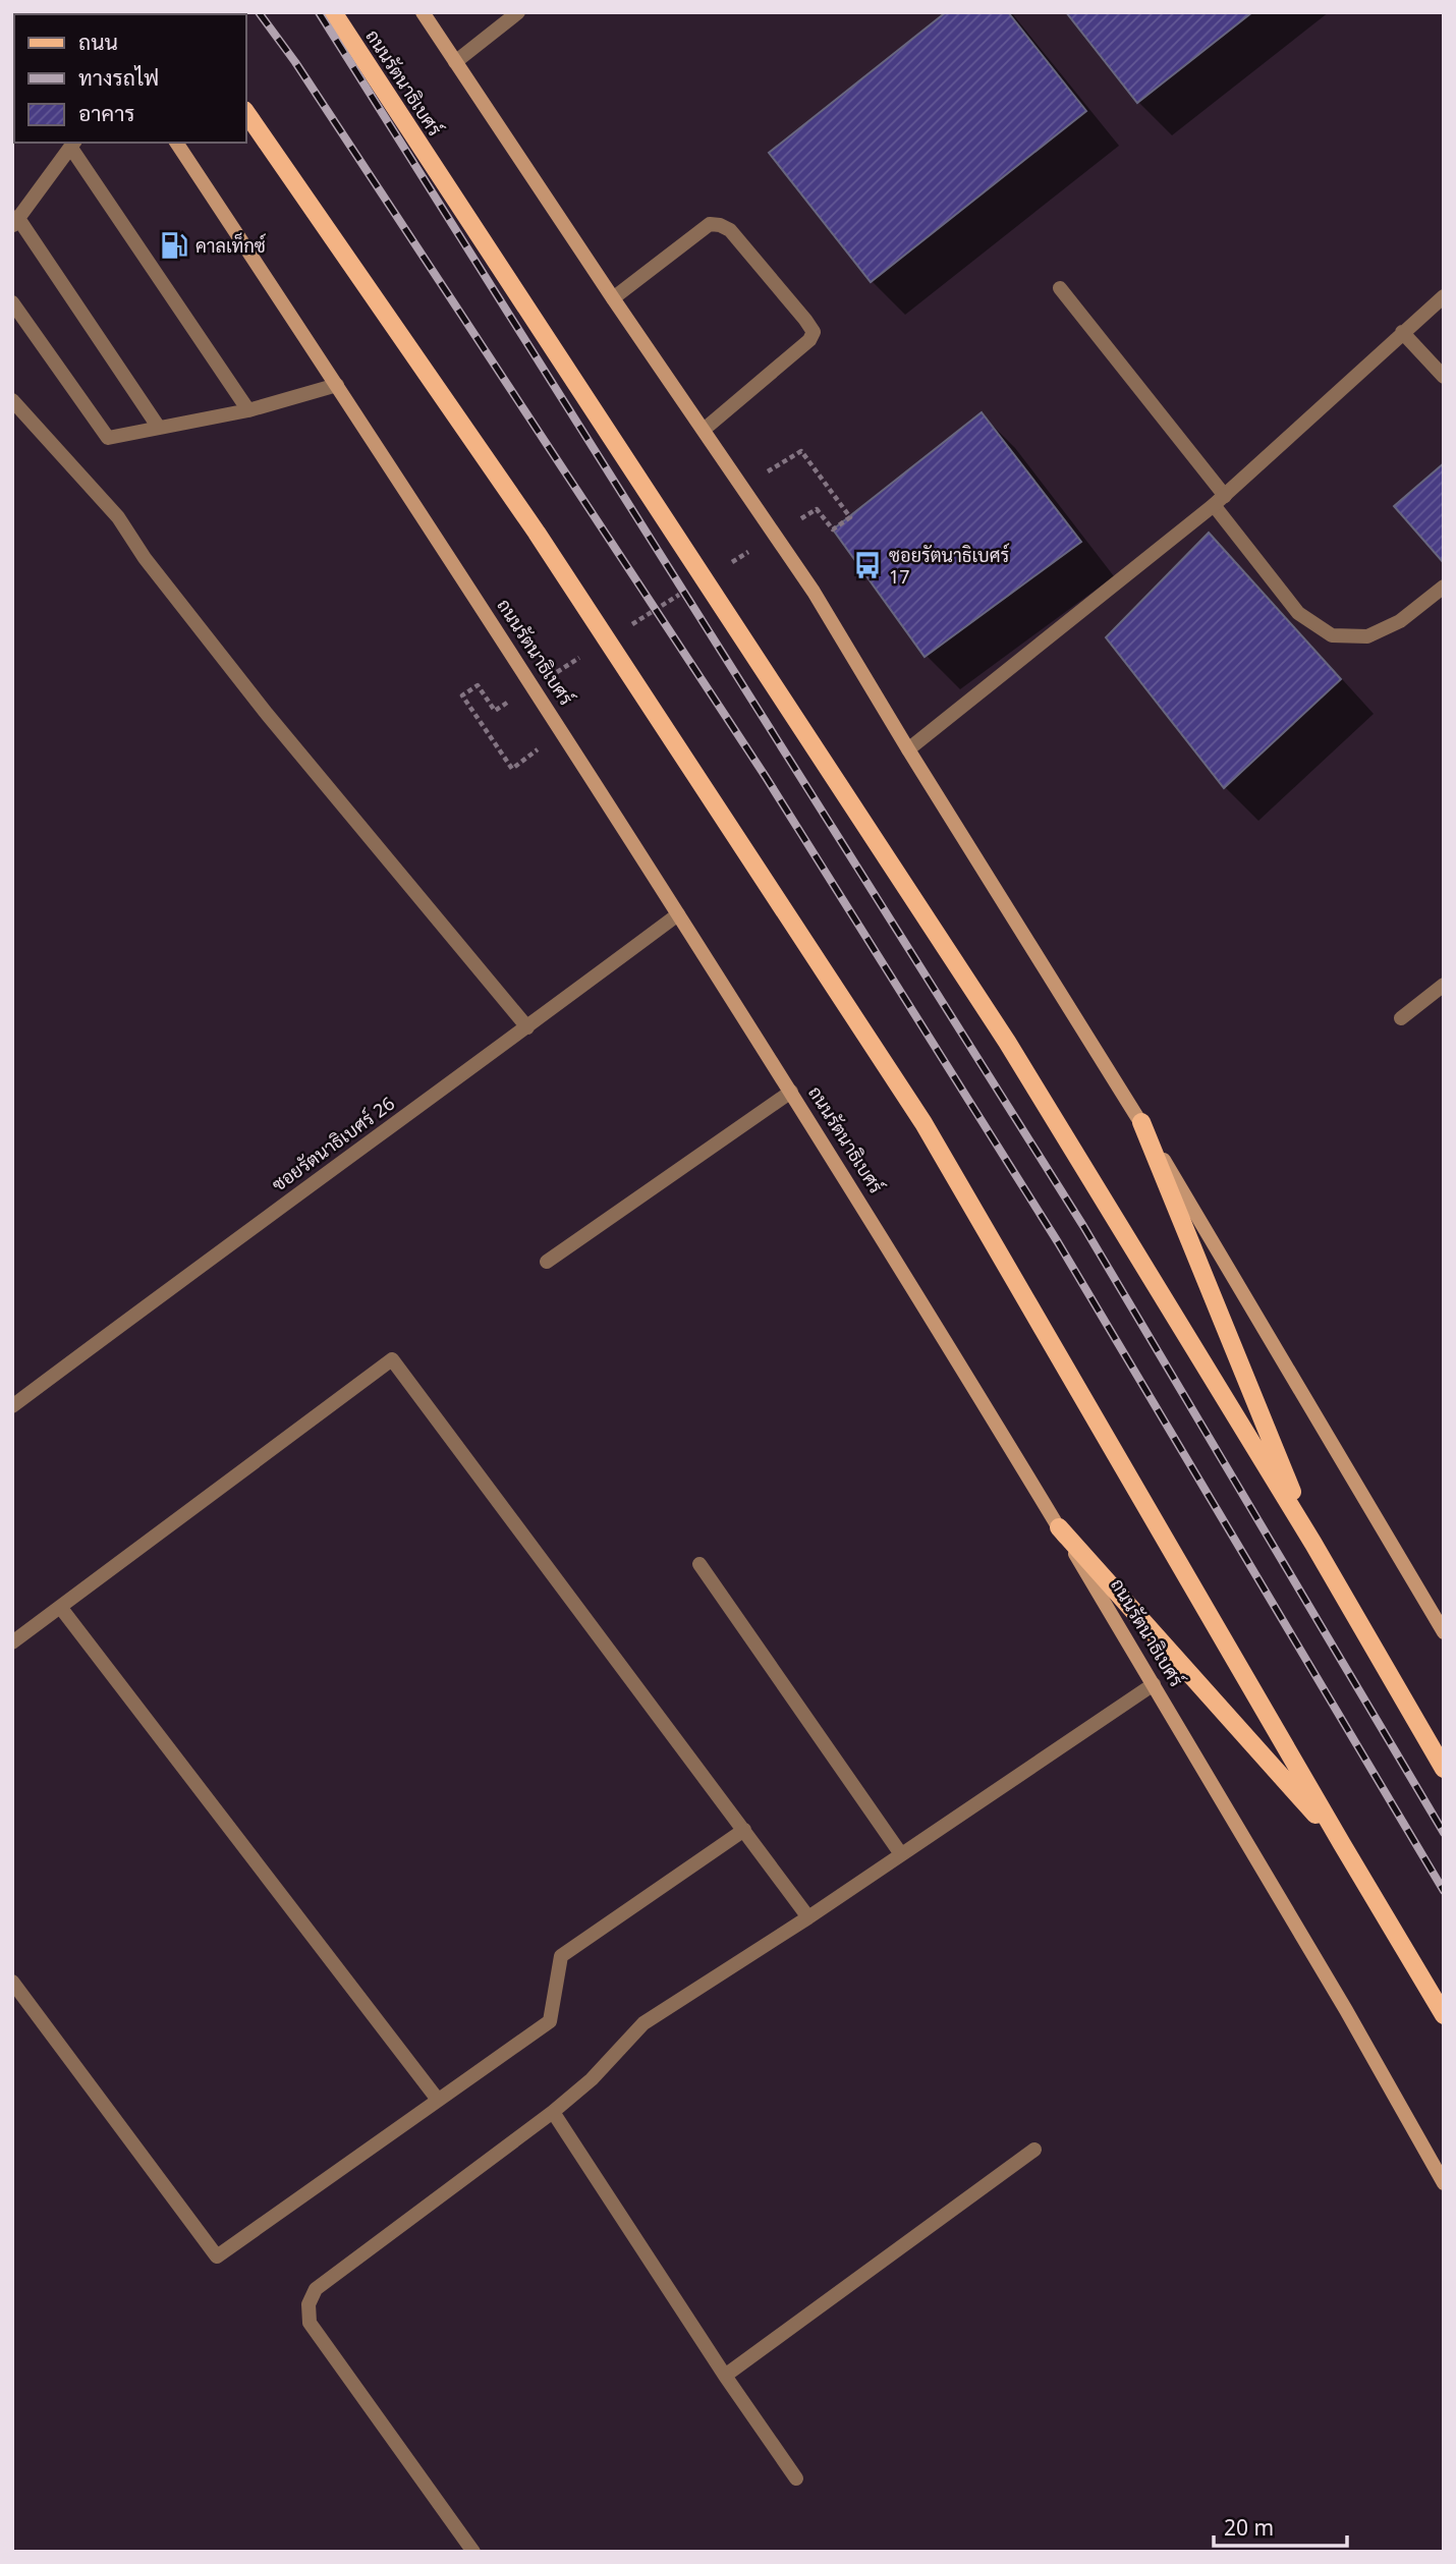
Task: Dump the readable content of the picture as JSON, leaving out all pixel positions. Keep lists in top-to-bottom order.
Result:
{
  "streets": {
    "main road": ["ถนนรัตนาธิเบศร์"],
    "street": ["ซอยรัตนาธิเบศร์ 26"]
  },
  "crossings": [
    ["ถนนรัตนาธิเบศร์", "ซอยรัตนาธิเบศร์ 26"]
  ],
  "places": {
    "fuel station": ["คาลเท็กซ์"],
    "bus stop": ["ซอยรัตนาธิเบศร์ 17"]
  },
  "legend": ["ถนน", "ทางรถไฟ", "อาคาร"],
  "scale_bar": "20 m"
}
